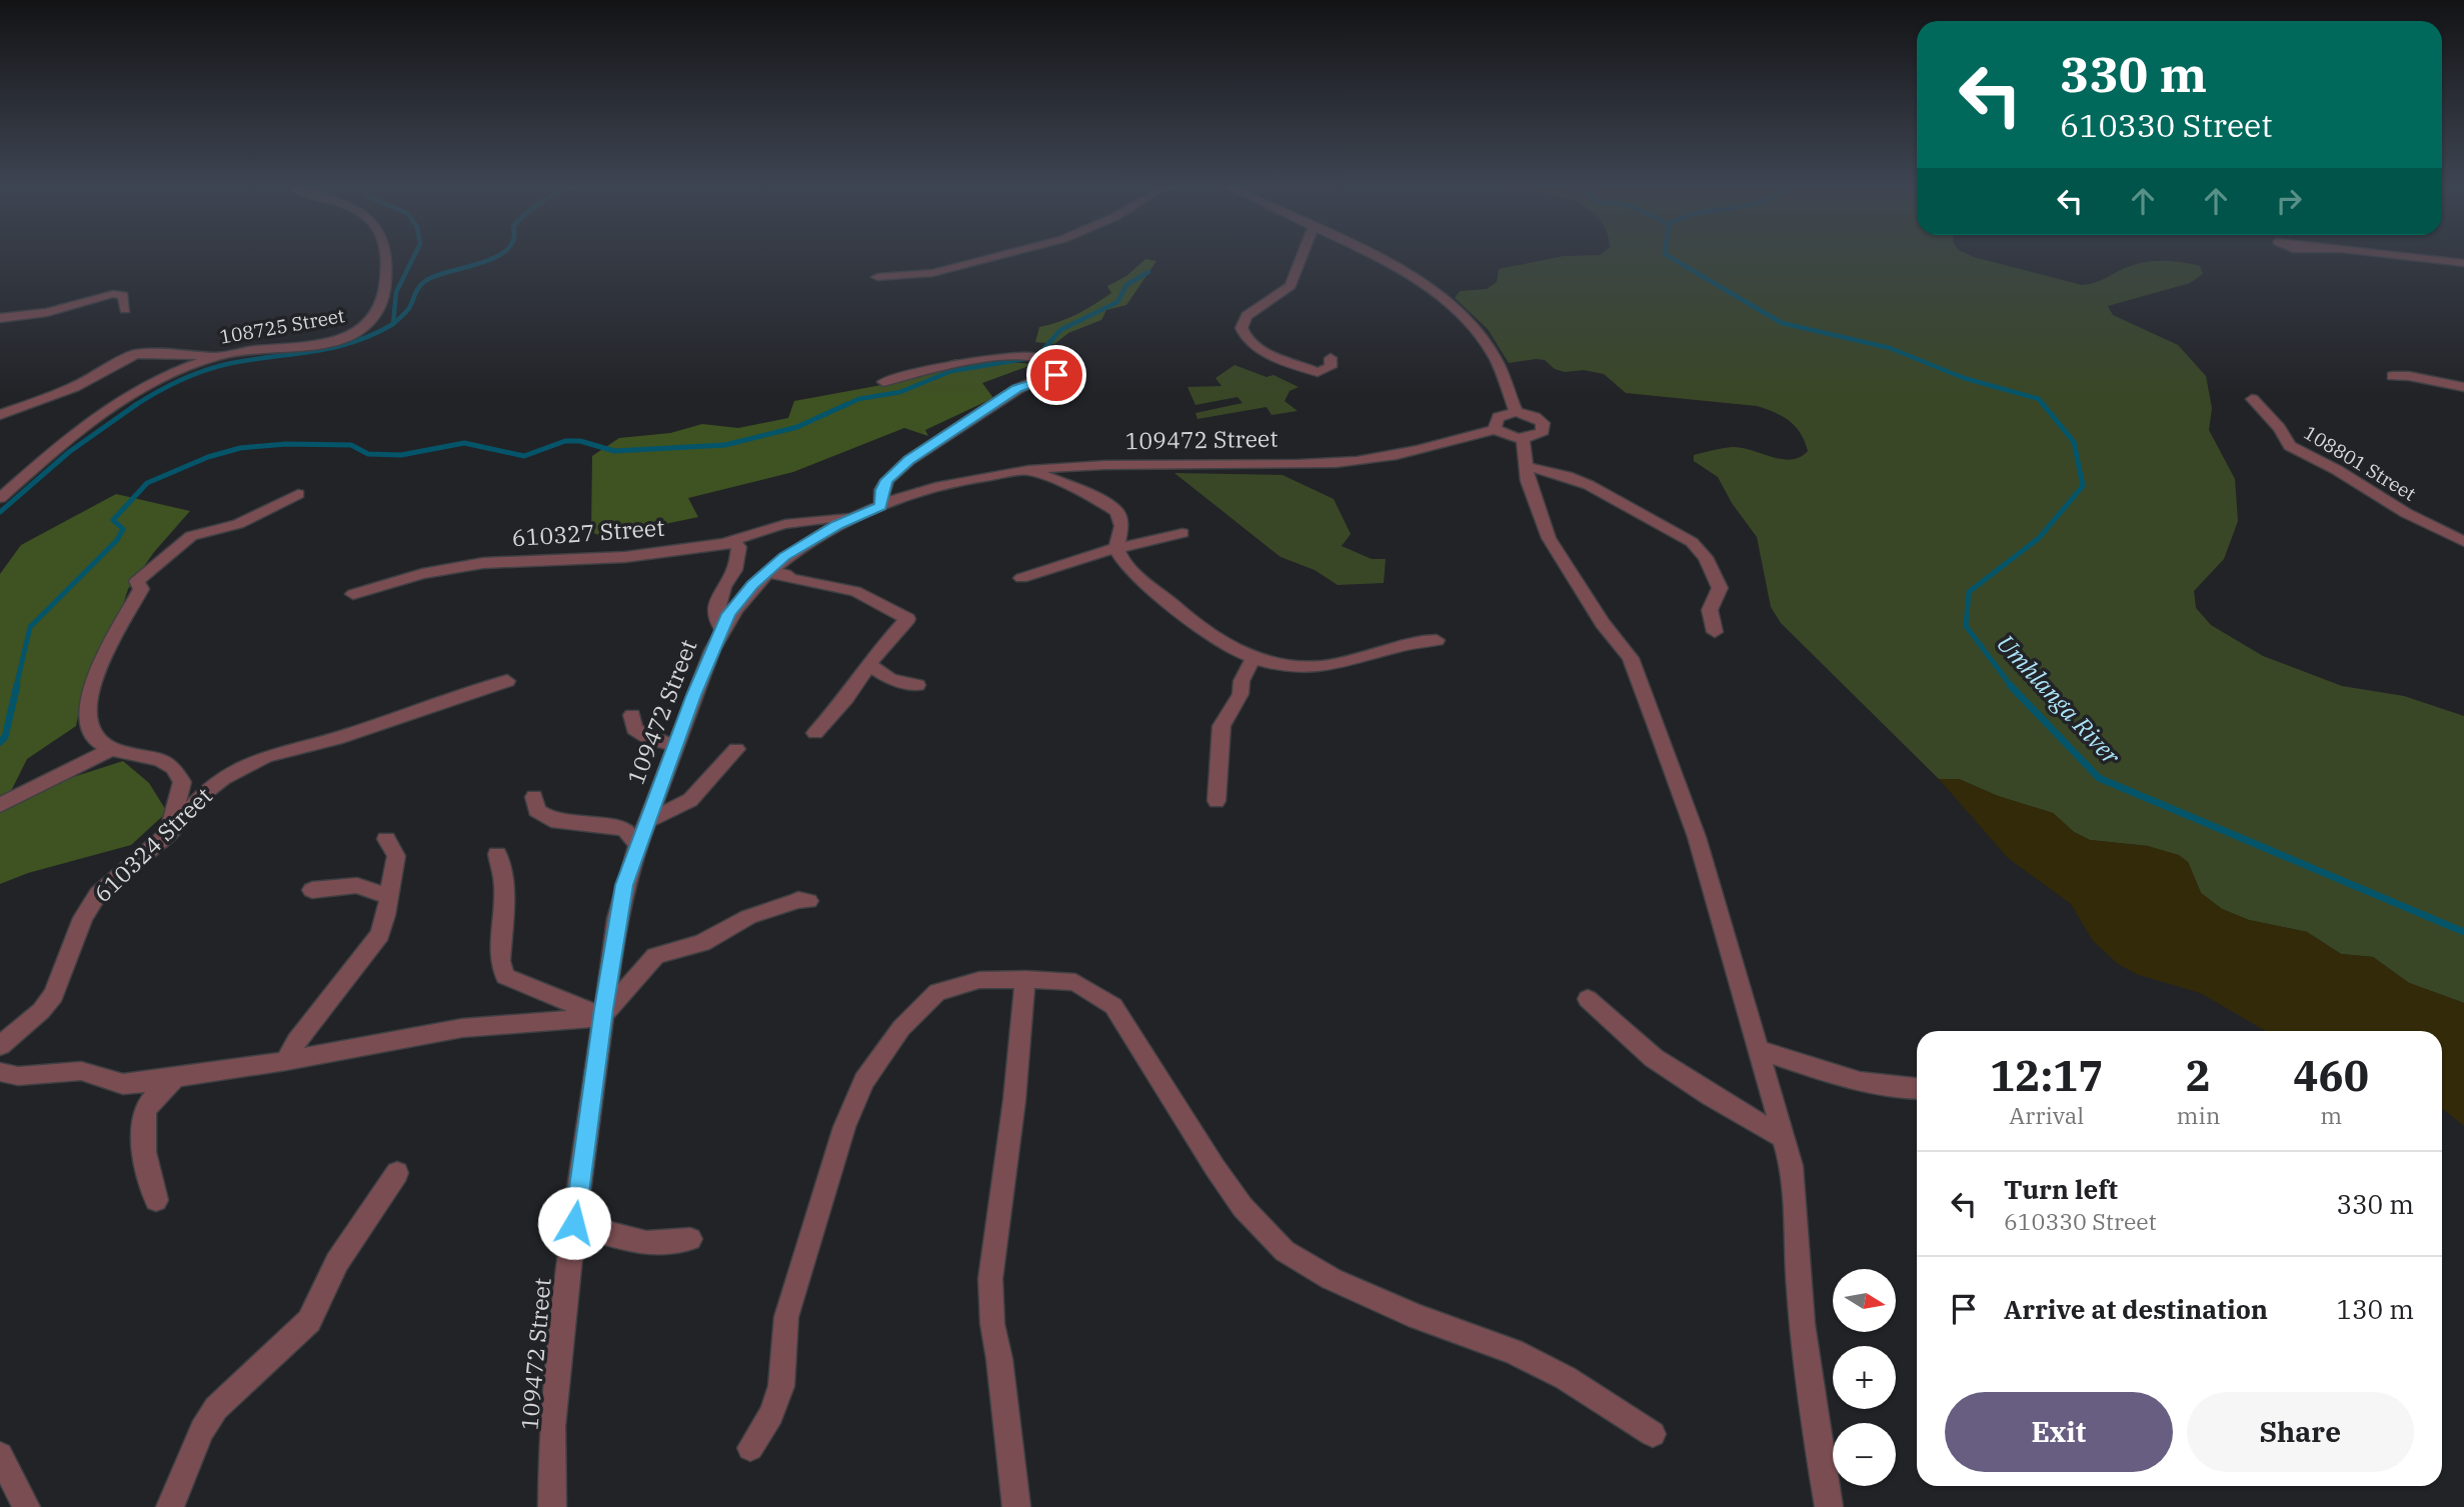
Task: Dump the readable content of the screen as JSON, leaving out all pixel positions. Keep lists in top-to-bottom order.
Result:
{
  "streets": {
    "street": [
      "108725 Street",
      "109472 Street",
      "108801 Street",
      "610327 Street",
      "610324 Street"
    ]
  },
  "crossings": [
    ["109472 Street", "610327 Street"]
  ],
  "water": ["Umhlanga River"],
  "north": "right",
  "page": {
    "turn": ["330 m", "610330 Street"],
    "eta": [
      "12:17",
      "Arrival",
      "2",
      "min",
      "460",
      "m"
    ],
    "list": [
      {
        "name": "Turn left",
        "note": "610330 Street",
        "value": "330 m"
      },
      {
        "name": "Arrive at destination",
        "value": "130 m"
      }
    ],
    "map_buttons": ["+", "−"],
    "buttons": ["Exit", "Share"]
  }
}
